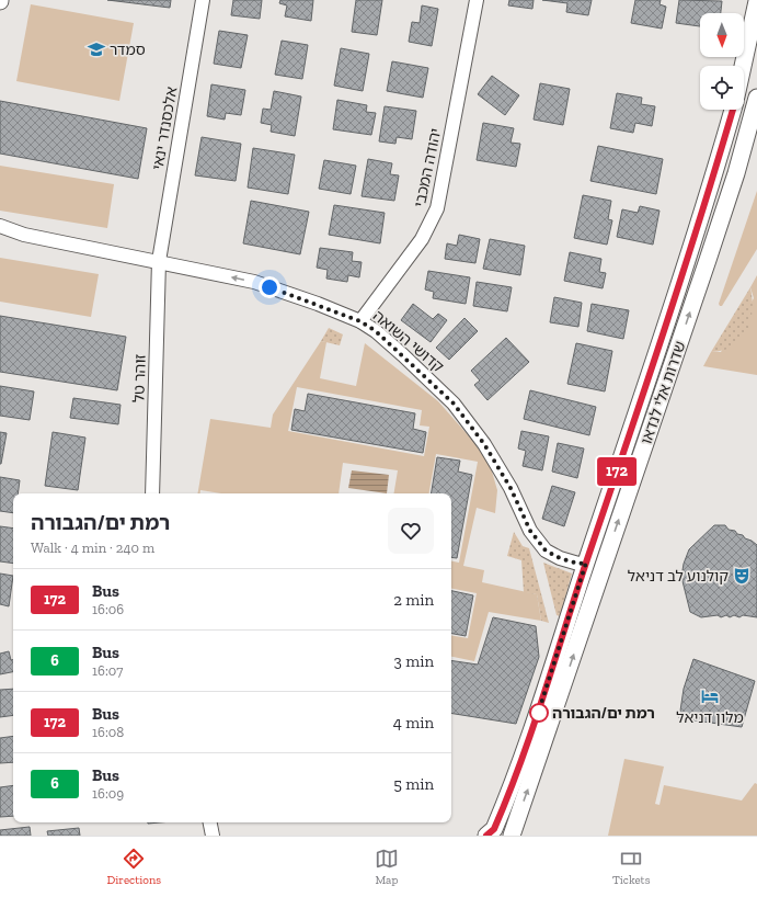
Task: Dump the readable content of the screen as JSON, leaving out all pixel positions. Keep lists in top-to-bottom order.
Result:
{
  "streets": {
    "street": [
      "אלכסנדר ינאי",
      "יהודה המכבי",
      "קדושי השואה",
      "זוהר טל",
      "שדרות אלי לנדאו"
    ]
  },
  "crossings": [
    ["אלכסנדר ינאי", "קדושי השואה"],
    ["אלכסנדר ינאי", "זוהר טל"],
    ["יהודה המכבי", "קדושי השואה"],
    ["קדושי השואה", "זוהר טל"],
    ["קדושי השואה", "שדרות אלי לנדאו"]
  ],
  "places": {
    "school or university": ["סמדר"],
    "theatre": ["קולנוע לב דניאל"],
    "hotel": ["מלון דניאל"],
    "other": ["רמת ים/הגבורה"]
  },
  "lines": ["bus line 172"],
  "north": "bottom",
  "page": {
    "on_map": "172",
    "heading": ["רמת ים/הגבורה", "Walk · 4 min · 240 m"],
    "list": [
      {
        "mark": "172",
        "name": "Bus",
        "note": "16:06",
        "value": "2 min"
      },
      {
        "mark": "6",
        "name": "Bus",
        "note": "16:07",
        "value": "3 min"
      },
      {
        "mark": "172",
        "name": "Bus",
        "note": "16:08",
        "value": "4 min"
      },
      {
        "mark": "6",
        "name": "Bus",
        "note": "16:09",
        "value": "5 min"
      }
    ],
    "tabs": ["Directions", "Map", "Tickets"]
  }
}
